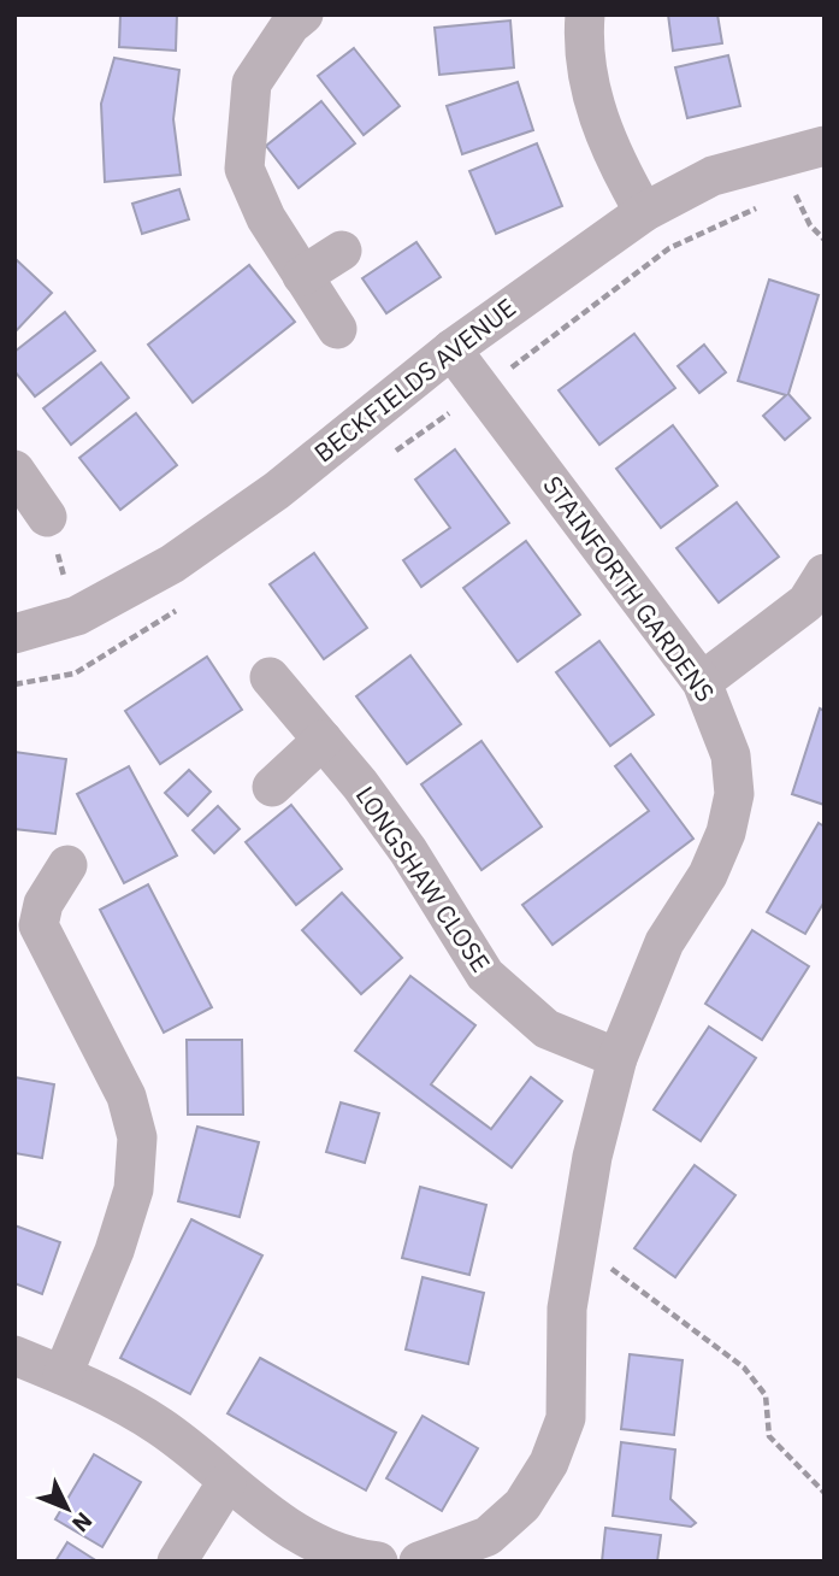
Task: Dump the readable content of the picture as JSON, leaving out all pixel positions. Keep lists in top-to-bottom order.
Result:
{
  "streets": {
    "street": ["BECKFIELDS AVENUE", "STAINFORTH GARDENS", "LONGSHAW CLOSE"]
  },
  "crossings": [
    ["BECKFIELDS AVENUE", "STAINFORTH GARDENS"],
    ["STAINFORTH GARDENS", "LONGSHAW CLOSE"]
  ],
  "north": "bottom right"
}
